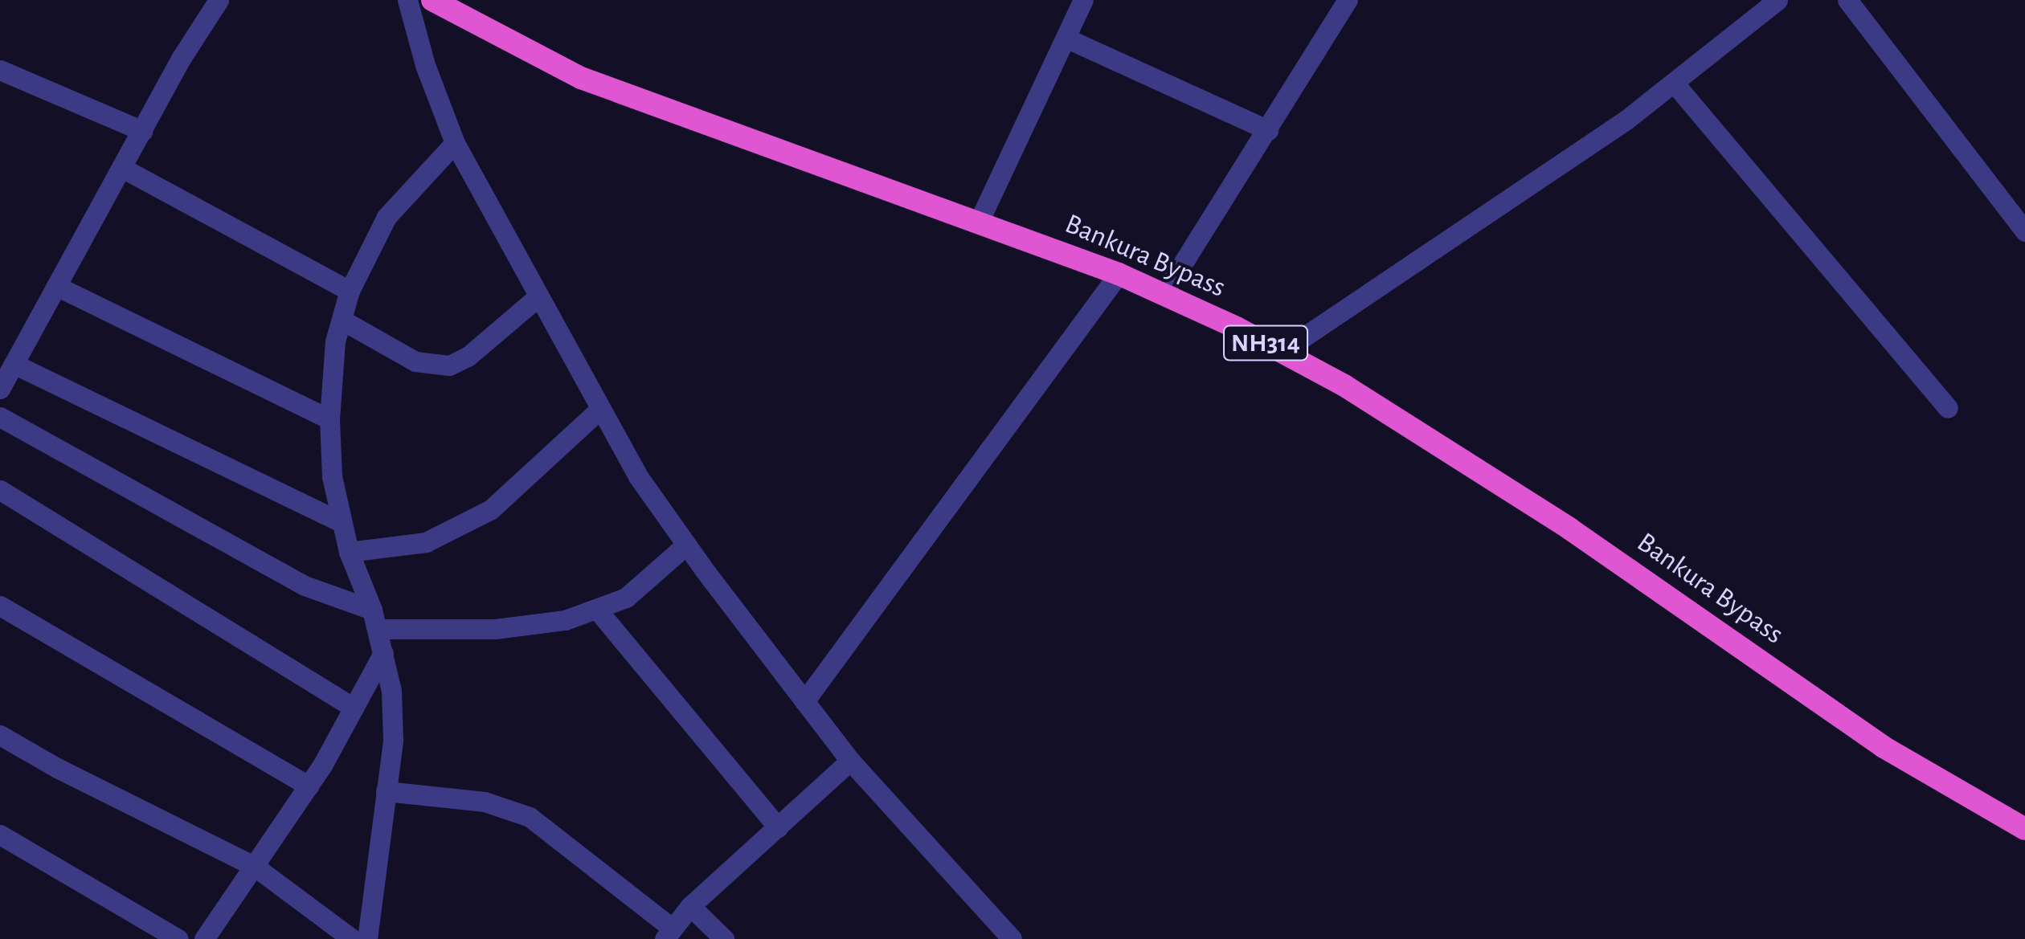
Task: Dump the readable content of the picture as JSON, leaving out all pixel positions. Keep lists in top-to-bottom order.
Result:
{
  "streets": {
    "highway": ["Bankura Bypass", "NH314"]
  }
}
